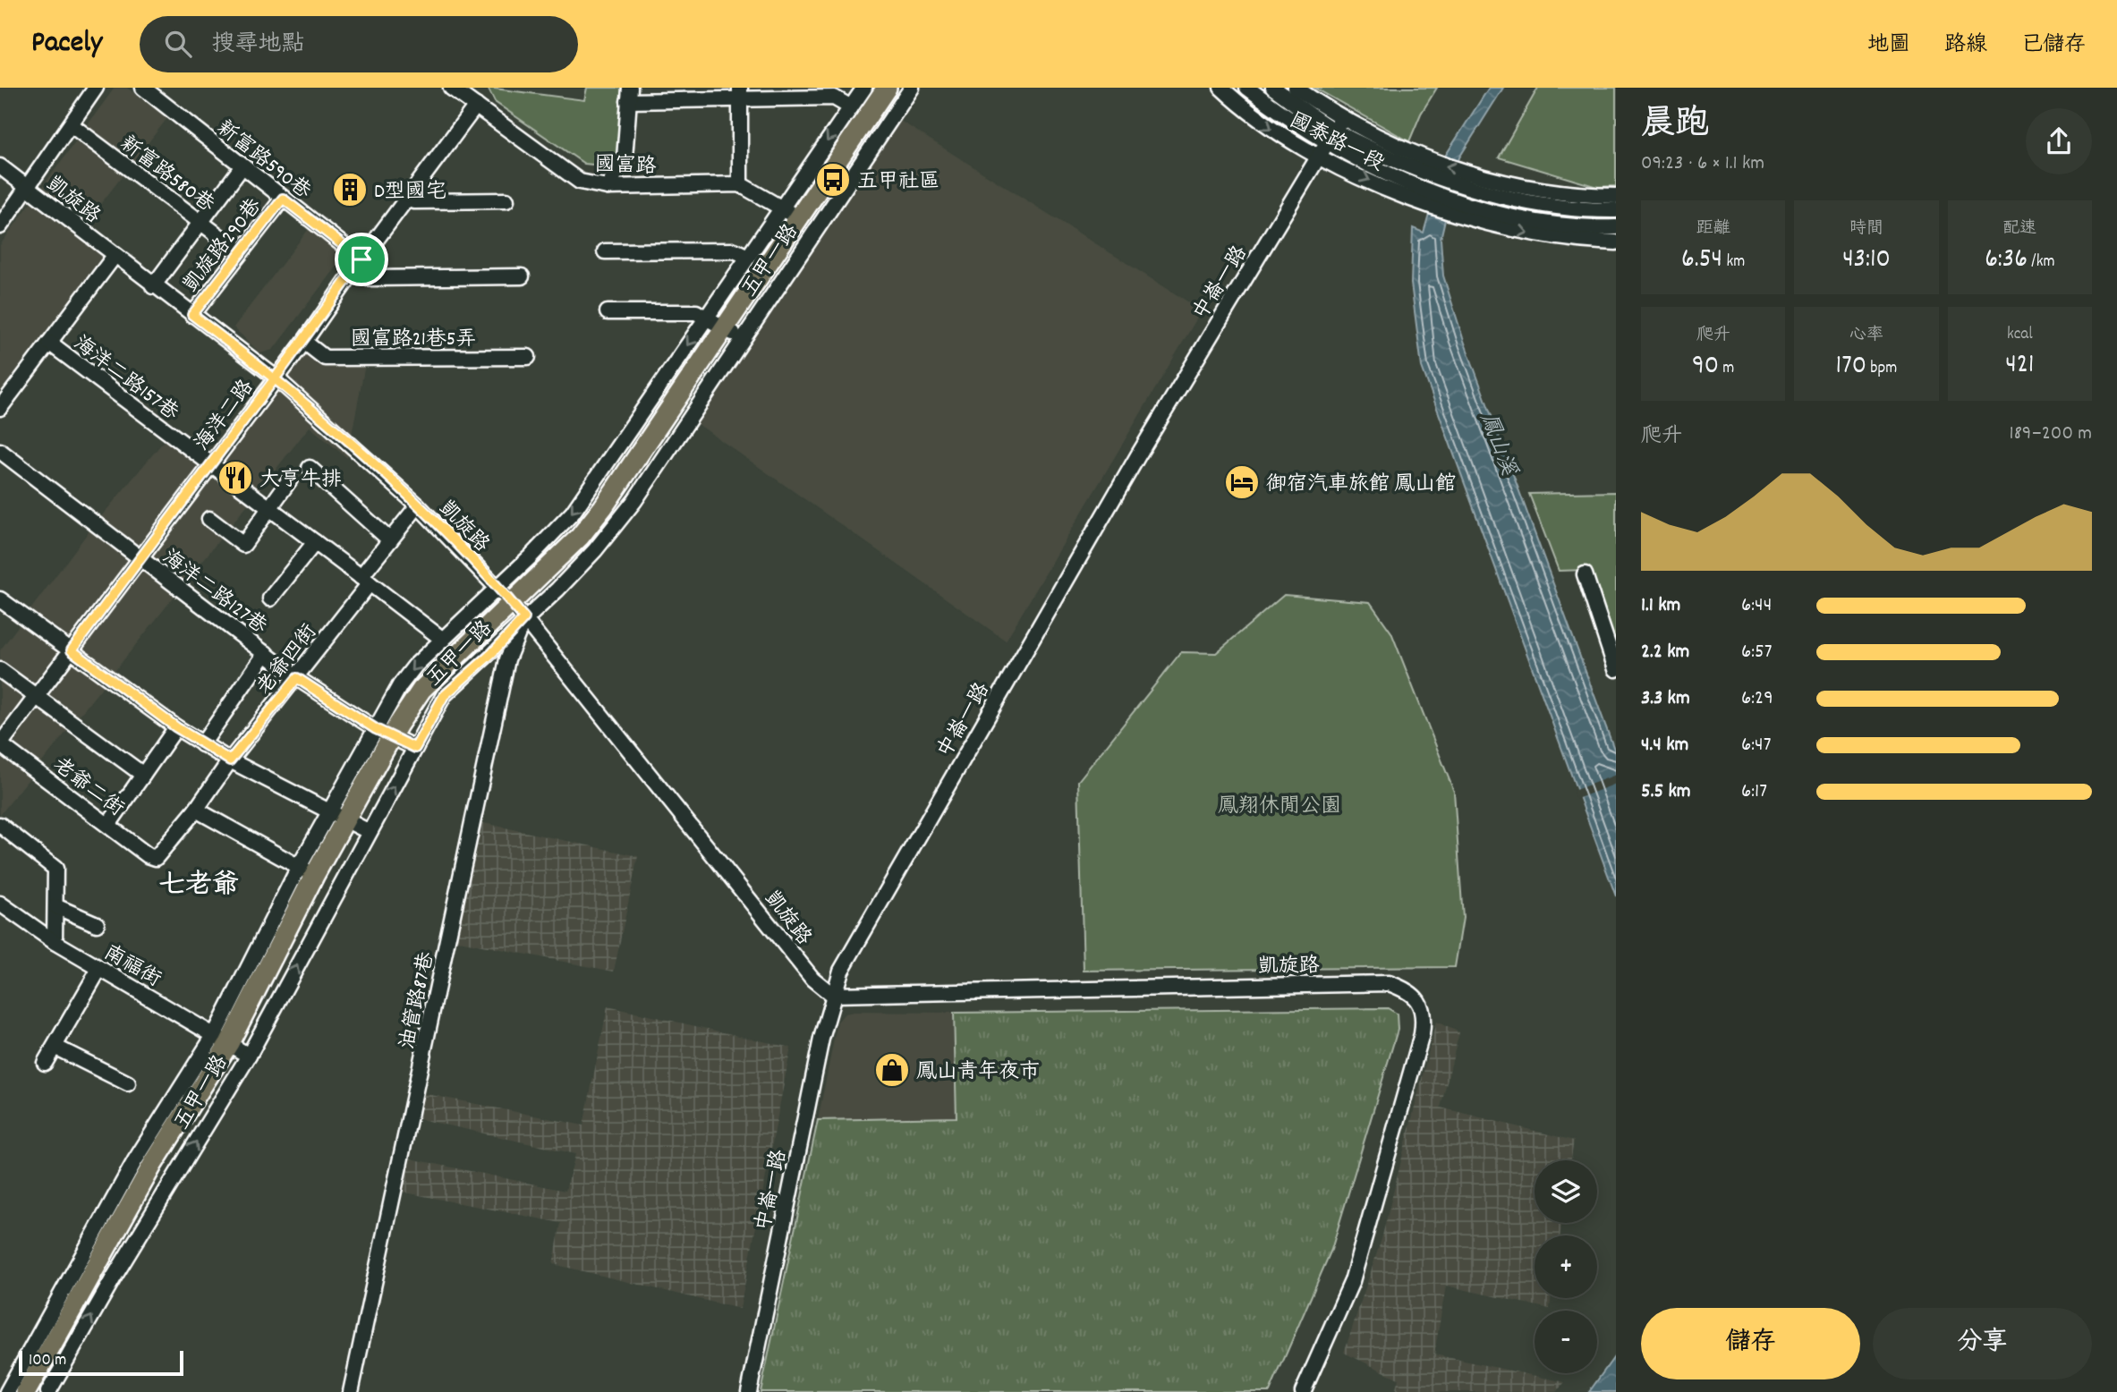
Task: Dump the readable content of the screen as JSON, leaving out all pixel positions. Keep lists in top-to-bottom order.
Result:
{
  "streets": {
    "main road": ["五甲一路"],
    "street": [
      "國泰路一段",
      "新富路590巷",
      "國富路",
      "新富路580巷",
      "凱旋路",
      "凱旋路290巷",
      "中崙一路",
      "國富路21巷5弄",
      "海洋二路157巷",
      "海洋二路",
      "海洋二路127巷",
      "老爺四街",
      "老爺二街",
      "南福街",
      "油管路87巷"
    ]
  },
  "crossings": [
    ["國泰路一段", "中崙一路"],
    ["新富路590巷", "凱旋路290巷"],
    ["新富路590巷", "海洋二路"],
    ["國富路", "海洋二路"],
    ["新富路580巷", "凱旋路290巷"],
    ["凱旋路", "凱旋路290巷"],
    ["凱旋路", "五甲一路"],
    ["凱旋路", "中崙一路"],
    ["凱旋路", "海洋二路"],
    ["凱旋路", "老爺四街"],
    ["凱旋路", "油管路87巷"],
    ["五甲一路", "海洋二路127巷"],
    ["五甲一路", "南福街"],
    ["五甲一路", "油管路87巷"],
    ["國富路21巷5弄", "海洋二路"],
    ["海洋二路157巷", "海洋二路"],
    ["海洋二路", "海洋二路127巷"],
    ["海洋二路", "老爺二街"],
    ["海洋二路127巷", "老爺四街"],
    ["老爺四街", "老爺二街"]
  ],
  "districts": ["七老爺"],
  "water": ["鳳山溪"],
  "parks": ["鳳翔休閒公園"],
  "places": {
    "bus stop": ["五甲社區"],
    "building": ["D型國宅"],
    "restaurant": ["大亨牛排"],
    "hotel": ["御宿汽車旅館 鳳山館"],
    "shop": ["鳳山青年夜市"]
  },
  "scale_bar": "100 m",
  "page": {
    "header": "Pacely",
    "search": "搜尋地點",
    "nav": ["地圖", "路線", "已儲存"],
    "heading": ["晨跑", "09:23 · 6 × 1.1 km"],
    "stats": [
      ["距離", "6.54 km"],
      ["時間", "43:10"],
      ["配速", "6:36 /km"],
      ["爬升", "90 m"],
      ["心率", "170 bpm"],
      ["kcal", "421"]
    ],
    "chart": ["爬升", "189–200 m"],
    "list": [
      {
        "name": "1.1 km",
        "note": "6:44"
      },
      {
        "name": "2.2 km",
        "note": "6:57"
      },
      {
        "name": "3.3 km",
        "note": "6:29"
      },
      {
        "name": "4.4 km",
        "note": "6:47"
      },
      {
        "name": "5.5 km",
        "note": "6:17"
      }
    ],
    "map_buttons": ["+", "−"],
    "buttons": ["儲存", "分享"],
    "scale": "100 m"
  }
}
